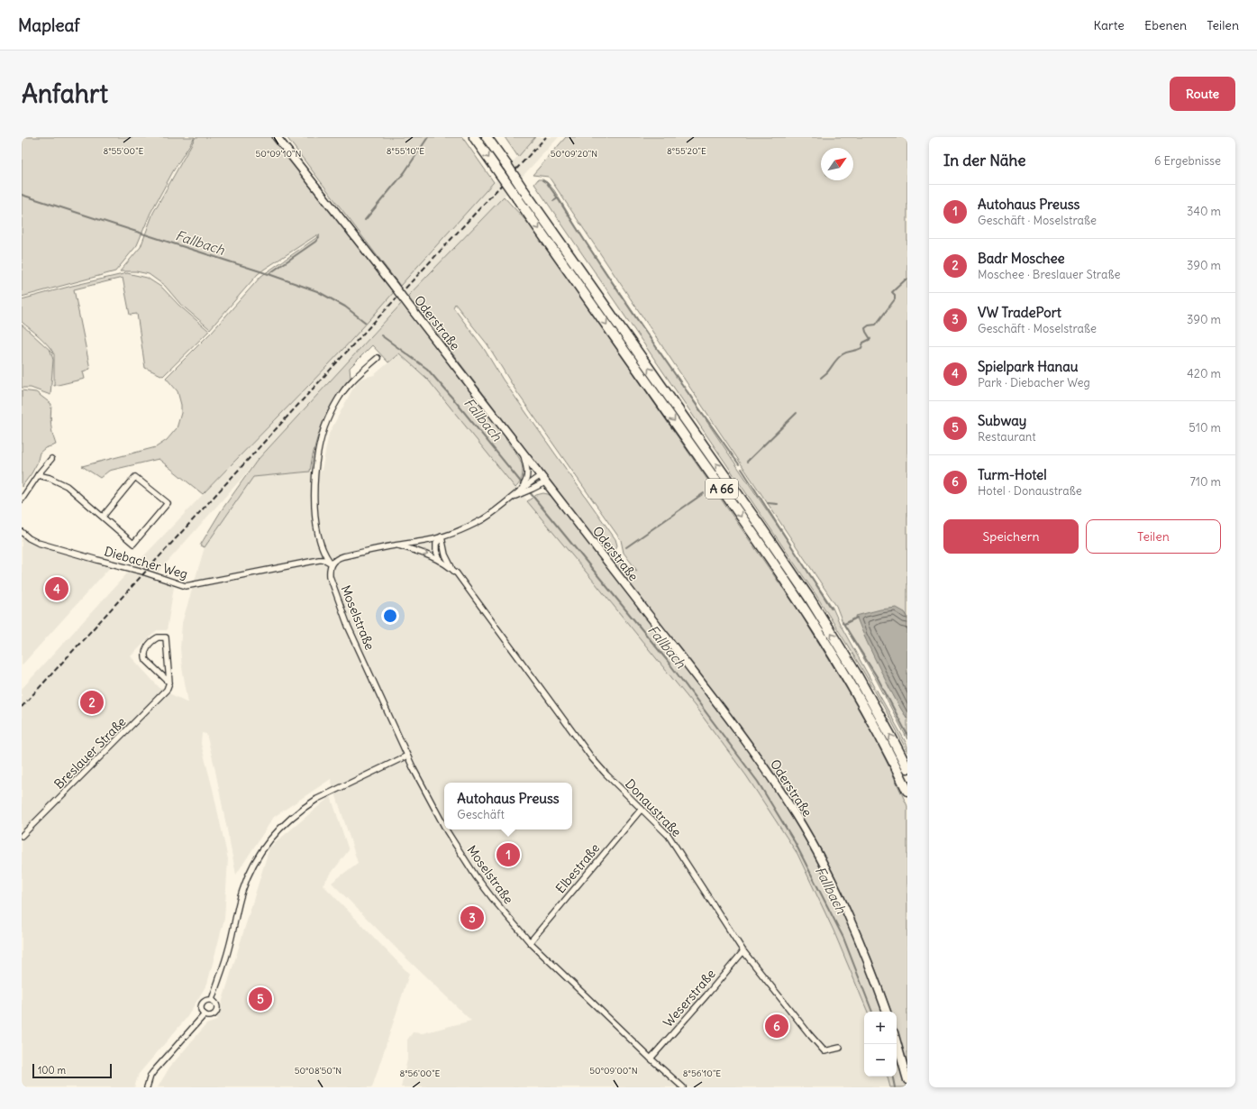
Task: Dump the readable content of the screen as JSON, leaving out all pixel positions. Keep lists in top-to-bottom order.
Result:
{
  "streets": {
    "highway": ["A 66"],
    "street": [
      "Oderstraße",
      "Diebacher Weg",
      "Moselstraße",
      "Breslauer Straße",
      "Donaustraße",
      "Elbestraße",
      "Weserstraße"
    ]
  },
  "crossings": [
    ["Diebacher Weg", "Moselstraße"],
    ["Moselstraße", "Elbestraße"],
    ["Moselstraße", "Weserstraße"],
    ["Donaustraße", "Elbestraße"],
    ["Donaustraße", "Weserstraße"]
  ],
  "water": ["Fallbach"],
  "scale_bar": "100 m",
  "north": "top right",
  "page": {
    "header": "Mapleaf",
    "nav": ["Karte", "Ebenen", "Teilen"],
    "buttons": [
      "Route",
      ["Speichern", "Teilen"]
    ],
    "title": "Anfahrt",
    "heading": ["In der Nähe", "6 Ergebnisse"],
    "list": [
      {
        "mark": "1",
        "name": "Autohaus Preuss",
        "note": "Geschäft · Moselstraße",
        "value": "340 m"
      },
      {
        "mark": "2",
        "name": "Badr Moschee",
        "note": "Moschee · Breslauer Straße",
        "value": "390 m"
      },
      {
        "mark": "3",
        "name": "VW TradePort",
        "note": "Geschäft · Moselstraße",
        "value": "390 m"
      },
      {
        "mark": "4",
        "name": "Spielpark Hanau",
        "note": "Park · Diebacher Weg",
        "value": "420 m"
      },
      {
        "mark": "5",
        "name": "Subway",
        "note": "Restaurant",
        "value": "510 m"
      },
      {
        "mark": "6",
        "name": "Turm-Hotel",
        "note": "Hotel · Donaustraße",
        "value": "710 m"
      }
    ],
    "pins": [
      "4",
      "2",
      "1",
      "3",
      "5",
      "6"
    ],
    "popup": ["Autohaus Preuss", "Geschäft"],
    "map_buttons": ["+", "−"],
    "scale": "100 m"
  },
  "coordinates": [
    "8°55'10\"E",
    "8°55'20\"E",
    "8°55'00\"E",
    "50°09'20\"N",
    "50°09'10\"N",
    "50°08'50\"N",
    "50°09'00\"N",
    "8°56'00\"E",
    "8°56'10\"E"
  ]
}
